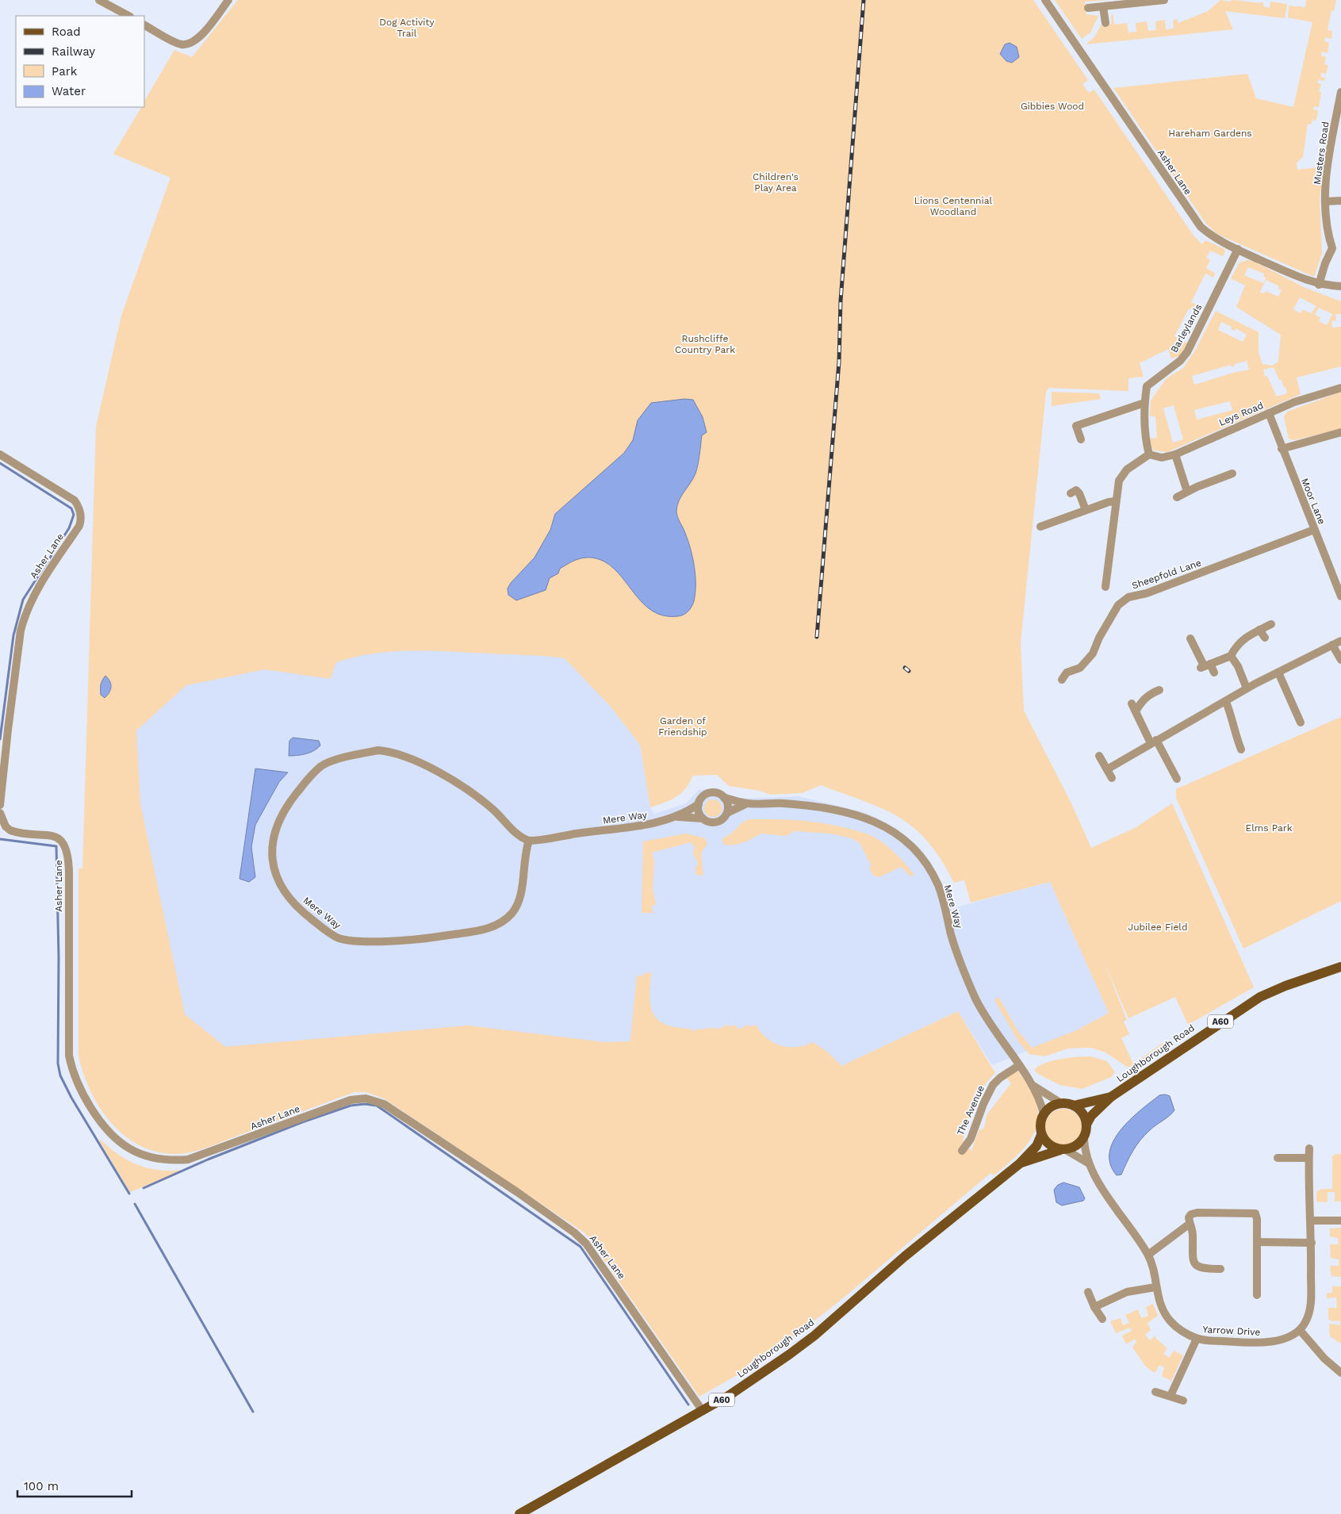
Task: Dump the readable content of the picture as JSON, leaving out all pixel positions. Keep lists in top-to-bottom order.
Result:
{
  "streets": {
    "main road": ["A60", "Loughborough Road"],
    "street": [
      "Musters Road",
      "Asher Lane",
      "Barleylands",
      "Leys Road",
      "Moor Lane",
      "Sheepfold Lane",
      "Mere Way",
      "The Avenue",
      "Yarrow Drive"
    ]
  },
  "crossings": [
    ["Musters Road", "Asher Lane"],
    ["Asher Lane", "Barleylands"],
    ["Asher Lane", "Loughborough Road"],
    ["Barleylands", "Leys Road"],
    ["Leys Road", "Moor Lane"],
    ["Moor Lane", "Sheepfold Lane"],
    ["Mere Way", "A60"],
    ["Mere Way", "Loughborough Road"],
    ["Mere Way", "The Avenue"],
    ["A60", "Loughborough Road"]
  ],
  "parks": [
    "Dog Activity Trail",
    "Gibbies Wood",
    "Hareham Gardens",
    "Children's Play Area",
    "Lions Centennial Woodland",
    "Rushcliffe Country Park",
    "Garden of Friendship",
    "Elms Park",
    "Jubilee Field"
  ],
  "legend": [
    "Road",
    "Railway",
    "Park",
    "Water"
  ],
  "scale_bar": "100 m"
}
